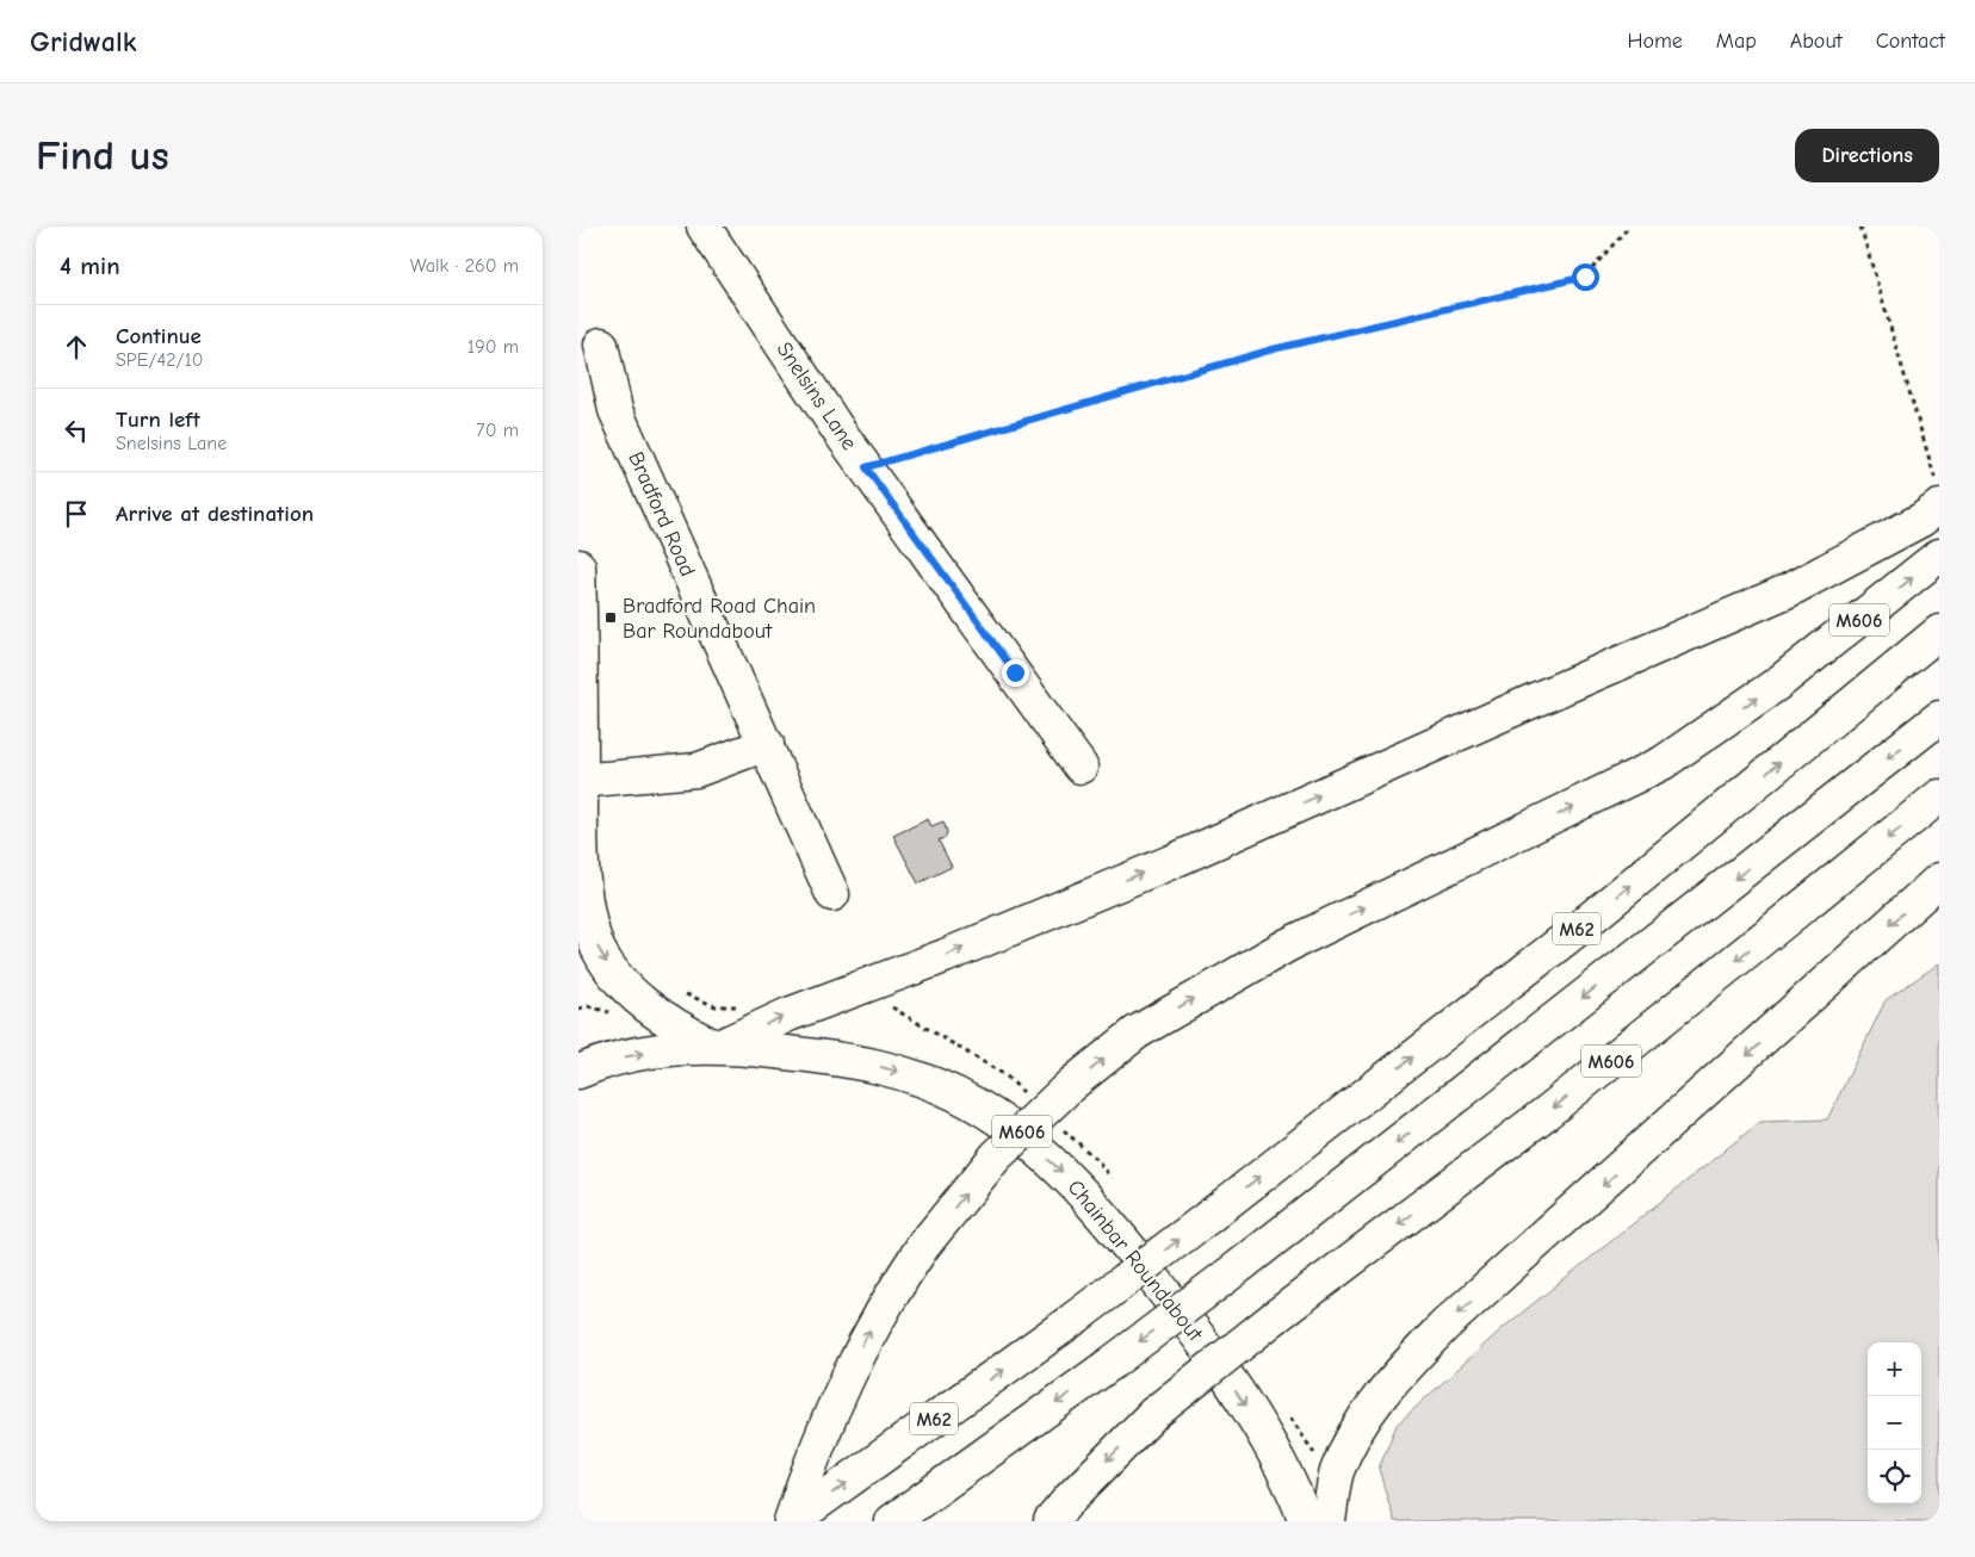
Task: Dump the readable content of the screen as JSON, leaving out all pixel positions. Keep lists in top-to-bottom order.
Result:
{
  "streets": {
    "main road": [
      "Snelsins Lane",
      "Bradford Road",
      "M606",
      "M62",
      "Chainbar Roundabout"
    ]
  },
  "crossings": [
    ["M606", "M62"]
  ],
  "one_way": ["Chainbar Roundabout"],
  "places": {
    "transit": ["Bradford Road Chain Bar Roundabout"]
  },
  "page": {
    "header": "Gridwalk",
    "nav": [
      "Home",
      "Map",
      "About",
      "Contact"
    ],
    "buttons": "Directions",
    "title": "Find us",
    "heading": ["4 min", "Walk · 260 m"],
    "list": [
      ["Continue", "SPE/42/10", "190 m"],
      ["Turn left", "Snelsins Lane", "70 m"],
      "Arrive at destination"
    ],
    "map_buttons": ["+", "−"]
  }
}
